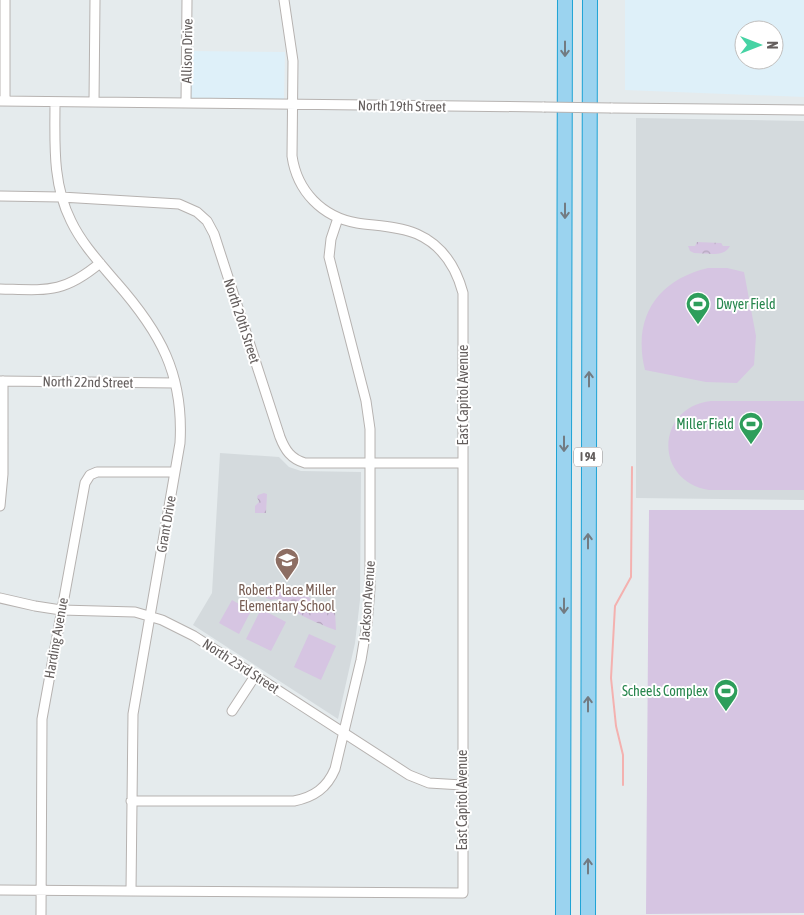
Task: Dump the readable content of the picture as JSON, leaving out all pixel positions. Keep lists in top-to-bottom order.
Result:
{
  "streets": {
    "highway": ["I 94"],
    "street": [
      "Allison Drive",
      "North 19th Street",
      "North 20th Street",
      "North 22nd Street",
      "East Capitol Avenue",
      "Grant Drive",
      "Jackson Avenue",
      "Harding Avenue",
      "North 23rd Street"
    ]
  },
  "crossings": [
    ["Allison Drive", "North 19th Street"],
    ["North 19th Street", "East Capitol Avenue"],
    ["North 19th Street", "Grant Drive"],
    ["North 20th Street", "East Capitol Avenue"],
    ["North 20th Street", "Grant Drive"],
    ["North 20th Street", "Jackson Avenue"],
    ["North 22nd Street", "Grant Drive"],
    ["East Capitol Avenue", "Grant Drive"],
    ["East Capitol Avenue", "Jackson Avenue"],
    ["East Capitol Avenue", "North 23rd Street"],
    ["Grant Drive", "Jackson Avenue"],
    ["Grant Drive", "Harding Avenue"],
    ["Grant Drive", "North 23rd Street"],
    ["Jackson Avenue", "North 23rd Street"],
    ["Harding Avenue", "North 23rd Street"]
  ],
  "places": {
    "sports": ["Dwyer Field", "Miller Field", "Scheels Complex"],
    "school or university": ["Robert Place Miller Elementary School"]
  },
  "north": "right"
}
